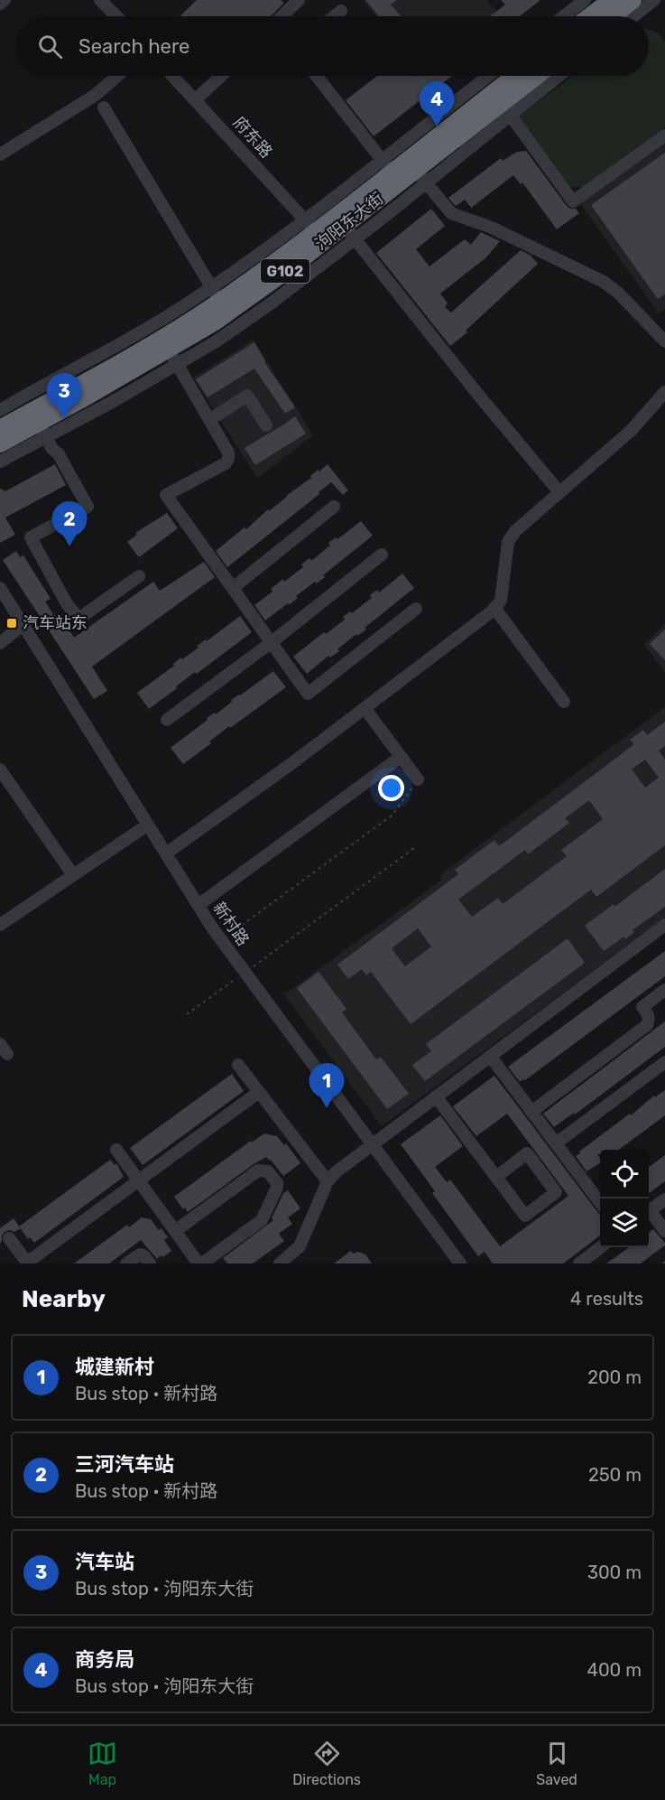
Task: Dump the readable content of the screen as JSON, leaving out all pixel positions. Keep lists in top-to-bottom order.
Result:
{
  "streets": {
    "highway": ["泃阳东大街", "G102"],
    "street": ["府东路", "新村路"]
  },
  "crossings": [
    ["府东路", "泃阳东大街"]
  ],
  "places": {
    "transit": ["汽车站东"]
  },
  "page": {
    "search": "Search here",
    "pins": [
      "4",
      "3",
      "2",
      "1"
    ],
    "heading": ["Nearby", "4 results"],
    "list": [
      {
        "mark": "1",
        "name": "城建新村",
        "note": "Bus stop · 新村路",
        "value": "200 m"
      },
      {
        "mark": "2",
        "name": "三河汽车站",
        "note": "Bus stop · 新村路",
        "value": "250 m"
      },
      {
        "mark": "3",
        "name": "汽车站",
        "note": "Bus stop · 泃阳东大街",
        "value": "300 m"
      },
      {
        "mark": "4",
        "name": "商务局",
        "note": "Bus stop · 泃阳东大街",
        "value": "400 m"
      }
    ],
    "nav": ["Map", "Directions", "Saved"]
  }
}
